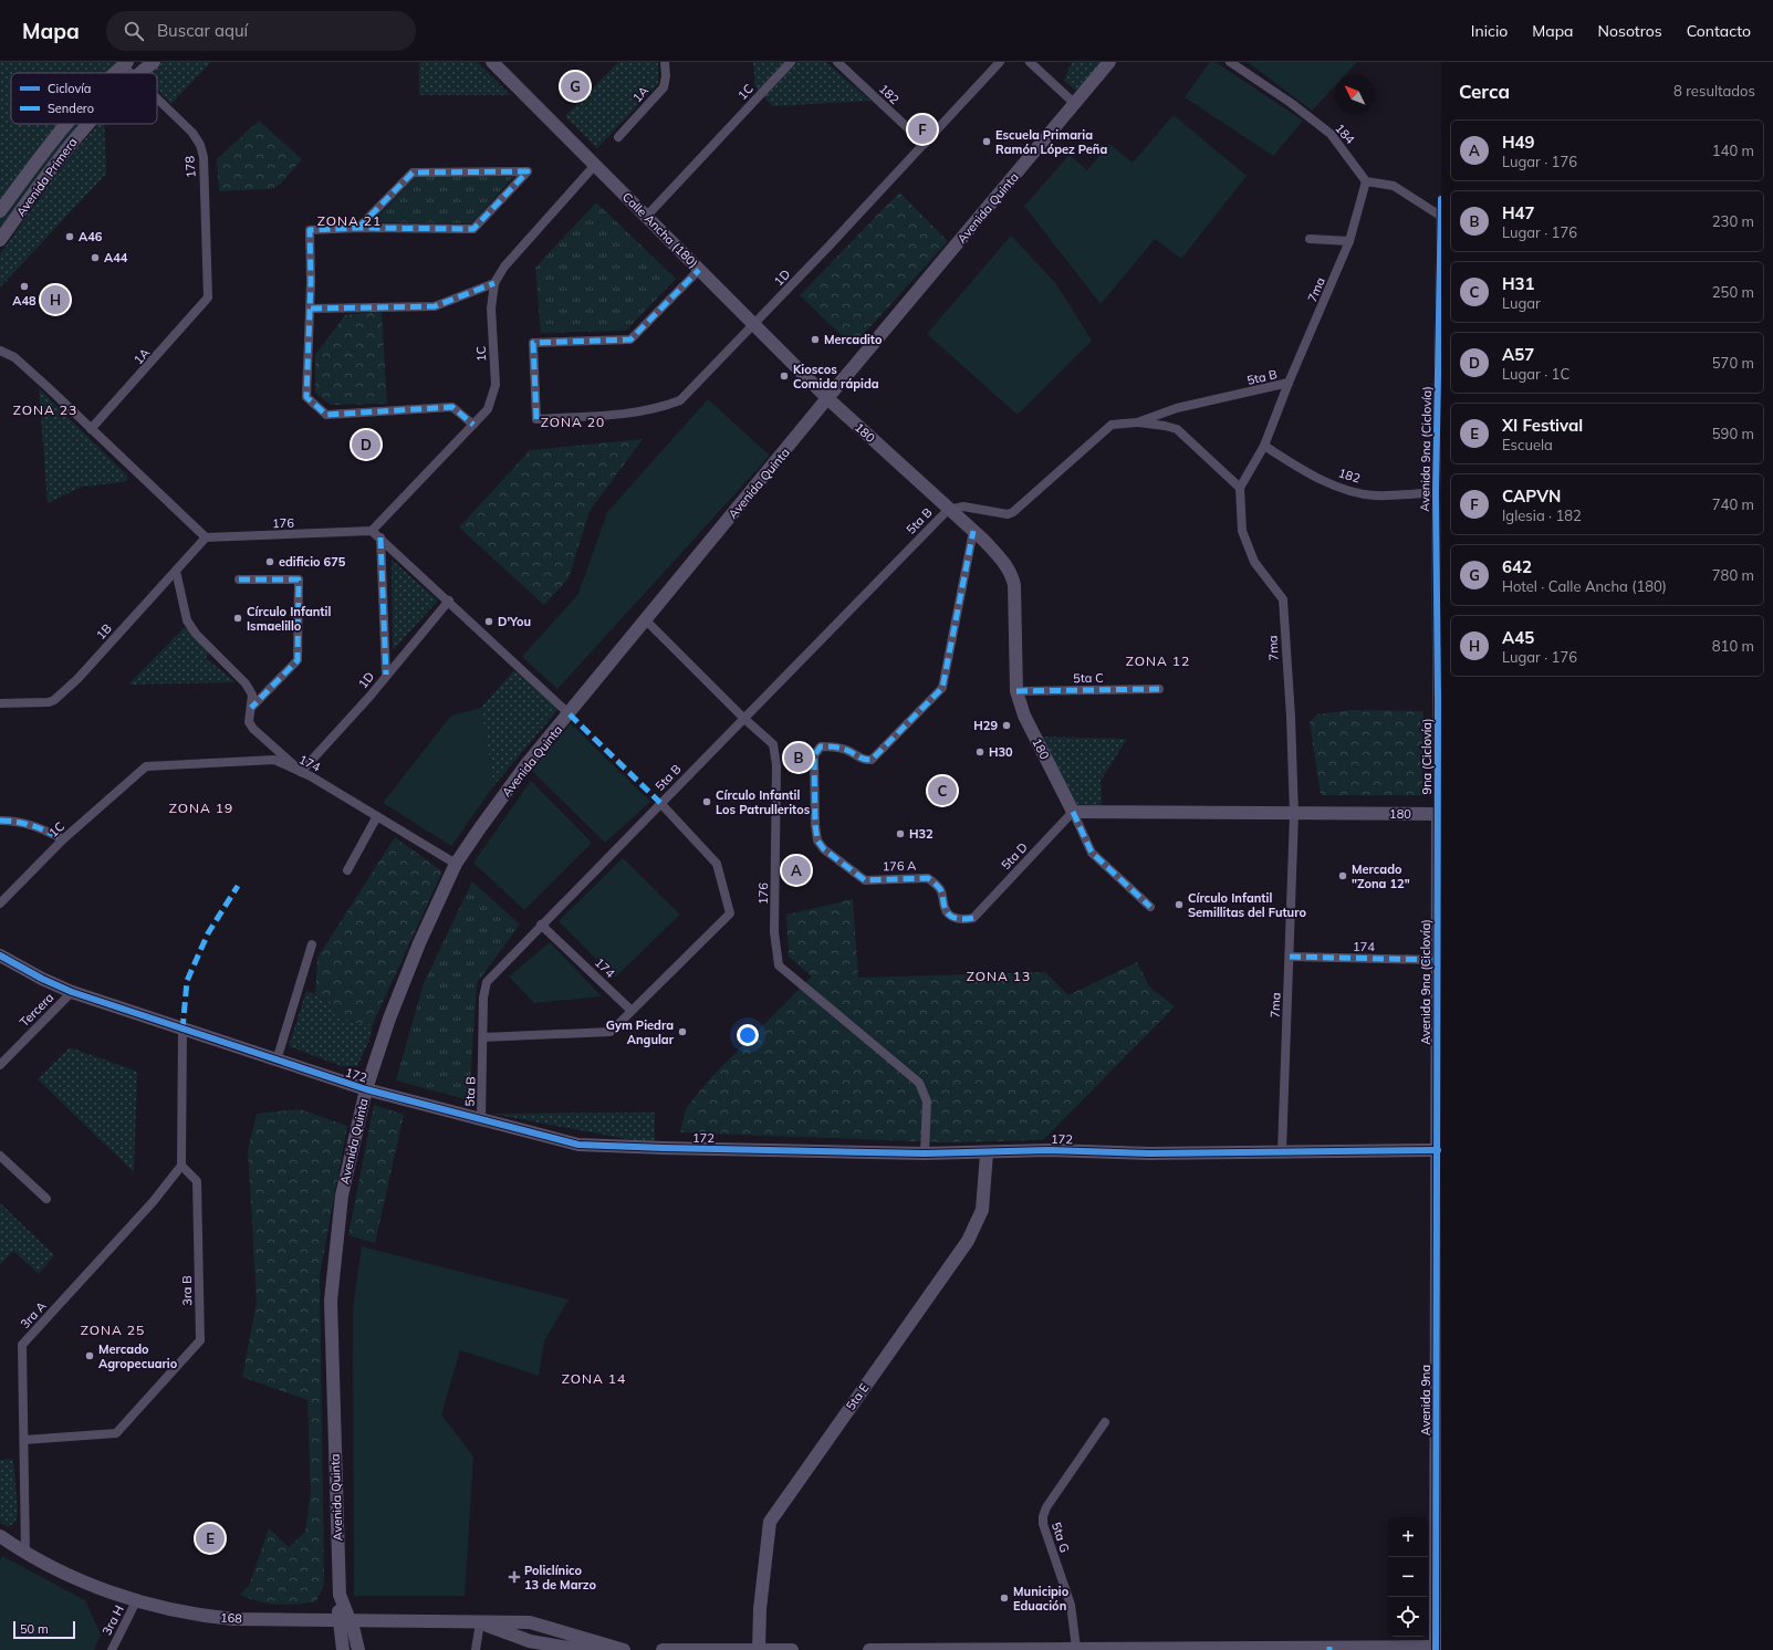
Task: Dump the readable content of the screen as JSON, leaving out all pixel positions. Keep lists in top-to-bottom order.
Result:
{
  "streets": {
    "street": [
      "1C",
      "1A",
      "182",
      "184",
      "178",
      "Avenida Primera",
      "Avenida Quinta",
      "Calle Ancha (180)",
      "1D",
      "7ma",
      "5ta B",
      "180",
      "Avenida 9na (Ciclovía)",
      "176",
      "1B",
      "5ta C",
      "9na (Ciclovía)",
      "174",
      "5ta D",
      "176 A",
      "Tercera",
      "172",
      "3ra B",
      "3ra A",
      "5ta E",
      "Avenida 9na",
      "5ta G",
      "168",
      "3ra H"
    ]
  },
  "crossings": [
    ["1C", "Calle Ancha (180)"],
    ["1C", "176"],
    ["1C", "174"],
    ["1A", "178"],
    ["182", "1D"],
    ["182", "7ma"],
    ["182", "Avenida 9na (Ciclovía)"],
    ["184", "7ma"],
    ["Avenida Quinta", "Calle Ancha (180)"],
    ["Avenida Quinta", "180"],
    ["Avenida Quinta", "176"],
    ["Avenida Quinta", "174"],
    ["Avenida Quinta", "172"],
    ["Avenida Quinta", "168"],
    ["Calle Ancha (180)", "1D"],
    ["Calle Ancha (180)", "180"],
    ["1D", "174"],
    ["7ma", "5ta B"],
    ["7ma", "180"],
    ["7ma", "174"],
    ["7ma", "172"],
    ["5ta B", "180"],
    ["5ta B", "176"],
    ["5ta B", "174"],
    ["5ta B", "172"],
    ["180", "Avenida 9na (Ciclovía)"],
    ["180", "5ta C"],
    ["180", "9na (Ciclovía)"],
    ["180", "5ta D"],
    ["180", "176 A"],
    ["Avenida 9na (Ciclovía)", "9na (Ciclovía)"],
    ["Avenida 9na (Ciclovía)", "174"],
    ["Avenida 9na (Ciclovía)", "172"],
    ["Avenida 9na (Ciclovía)", "Avenida 9na"],
    ["176", "1B"],
    ["176", "172"],
    ["5ta D", "176 A"],
    ["Tercera", "172"],
    ["172", "5ta E"],
    ["172", "Avenida 9na"],
    ["3ra B", "3ra A"],
    ["3ra A", "168"],
    ["168", "3ra H"]
  ],
  "districts": [
    "ZONA 21",
    "ZONA 23",
    "ZONA 20",
    "ZONA 12",
    "ZONA 19",
    "ZONA 13",
    "ZONA 25",
    "ZONA 14"
  ],
  "places": {
    "other": [
      "Escuela Primaria Ramón López Peña",
      "A46",
      "A44",
      "A48",
      "Mercadito",
      "Kioscos Comida rápida",
      "edificio 675",
      "Círculo Infantil Ismaelillo",
      "D'You",
      "H29",
      "H30",
      "Círculo Infantil Los Patrulleritos",
      "H32",
      "Mercado \"Zona 12\"",
      "Círculo Infantil Semillitas del Futuro",
      "Gym Piedra Angular",
      "Mercado Agropecuario",
      "Municipio Eduación"
    ],
    "health": ["Policlínico 13 de Marzo"]
  },
  "legend": ["Ciclovía", "Sendero"],
  "scale_bar": "50 m",
  "north": "top left",
  "page": {
    "header": "Mapa",
    "search": "Buscar aquí",
    "nav": [
      "Inicio",
      "Mapa",
      "Nosotros",
      "Contacto"
    ],
    "heading": ["Cerca", "8 resultados"],
    "pins": [
      "G",
      "F",
      "H",
      "D",
      "B",
      "C",
      "A",
      "E"
    ],
    "list": [
      {
        "mark": "A",
        "name": "H49",
        "note": "Lugar · 176",
        "value": "140 m"
      },
      {
        "mark": "B",
        "name": "H47",
        "note": "Lugar · 176",
        "value": "230 m"
      },
      {
        "mark": "C",
        "name": "H31",
        "note": "Lugar",
        "value": "250 m"
      },
      {
        "mark": "D",
        "name": "A57",
        "note": "Lugar · 1C",
        "value": "570 m"
      },
      {
        "mark": "E",
        "name": "XI Festival",
        "note": "Escuela",
        "value": "590 m"
      },
      {
        "mark": "F",
        "name": "CAPVN",
        "note": "Iglesia · 182",
        "value": "740 m"
      },
      {
        "mark": "G",
        "name": "642",
        "note": "Hotel · Calle Ancha (180)",
        "value": "780 m"
      },
      {
        "mark": "H",
        "name": "A45",
        "note": "Lugar · 176",
        "value": "810 m"
      }
    ],
    "map_buttons": ["+", "−"],
    "scale": "50 m"
  }
}
